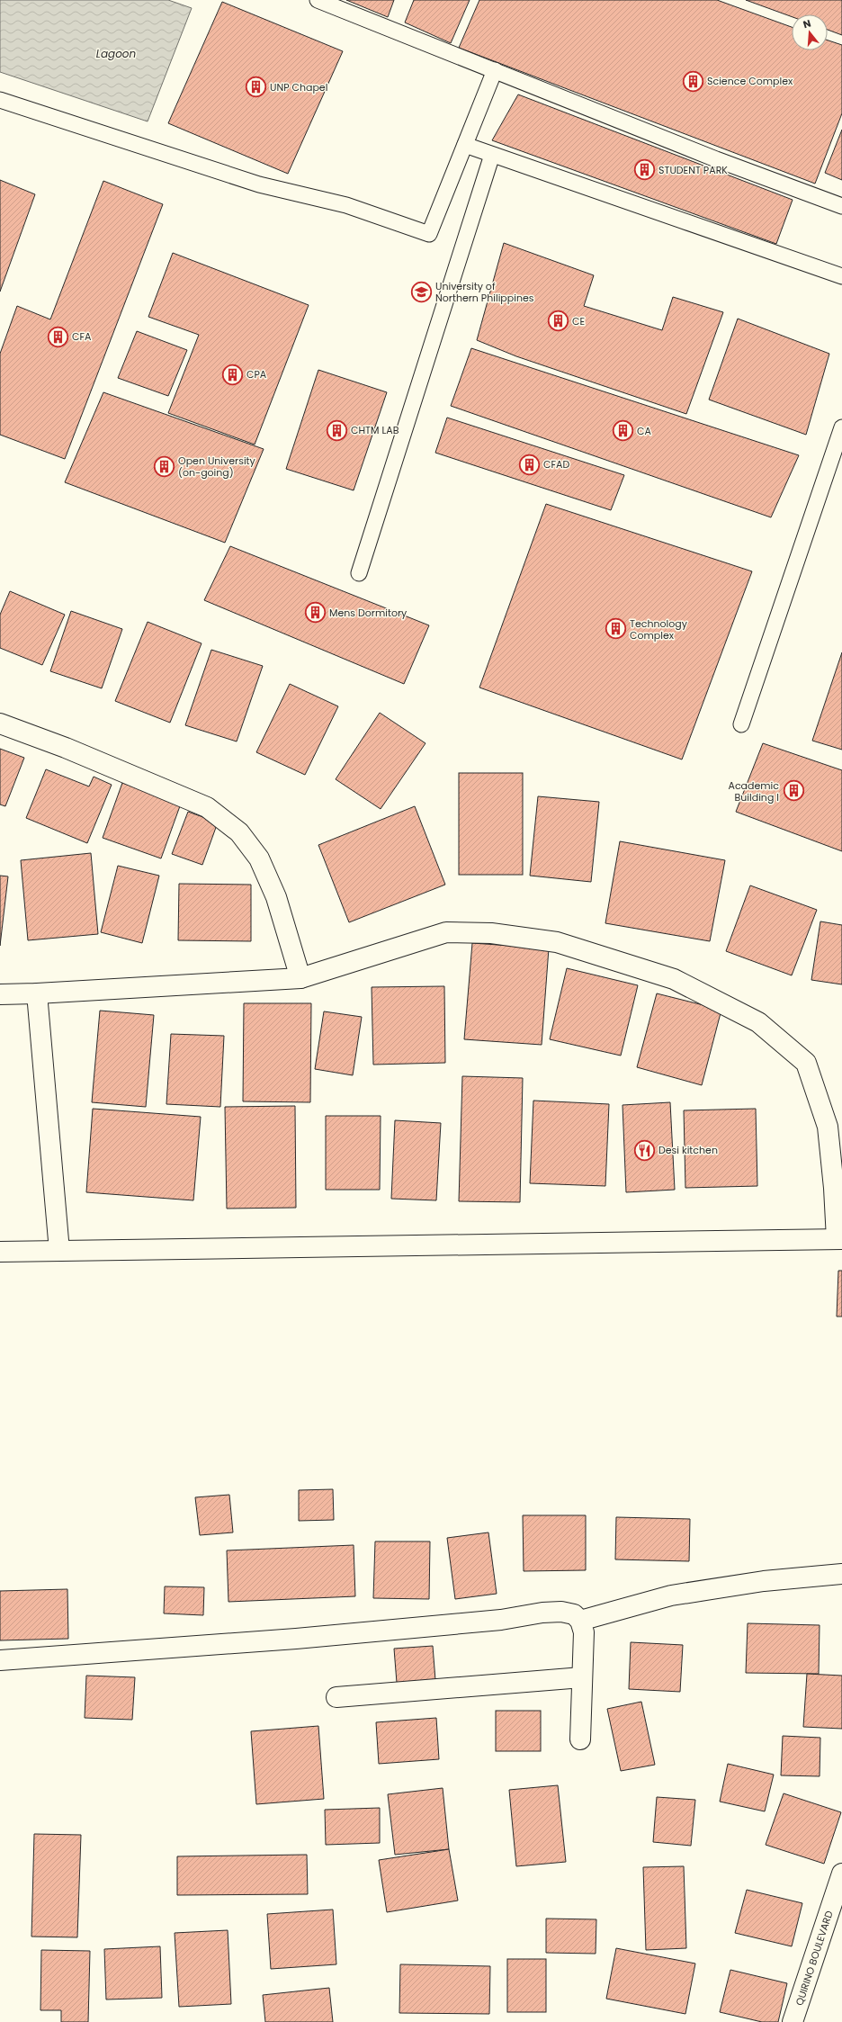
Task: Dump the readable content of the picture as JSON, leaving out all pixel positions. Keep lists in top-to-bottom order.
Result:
{
  "streets": {
    "street": ["QUIRINO BOULEVARD"]
  },
  "water": ["Lagoon"],
  "places": {
    "building": [
      "Science Complex",
      "UNP Chapel",
      "STUDENT PARK",
      "CE",
      "CFA",
      "CPA",
      "CHTM LAB",
      "CA",
      "CFAD",
      "Open University (on-going)",
      "Mens Dormitory",
      "Technology Complex",
      "Academic Building I"
    ],
    "school or university": ["University of Northern Philippines"],
    "restaurant": ["Desi kitchen"]
  },
  "north": "top"
}
